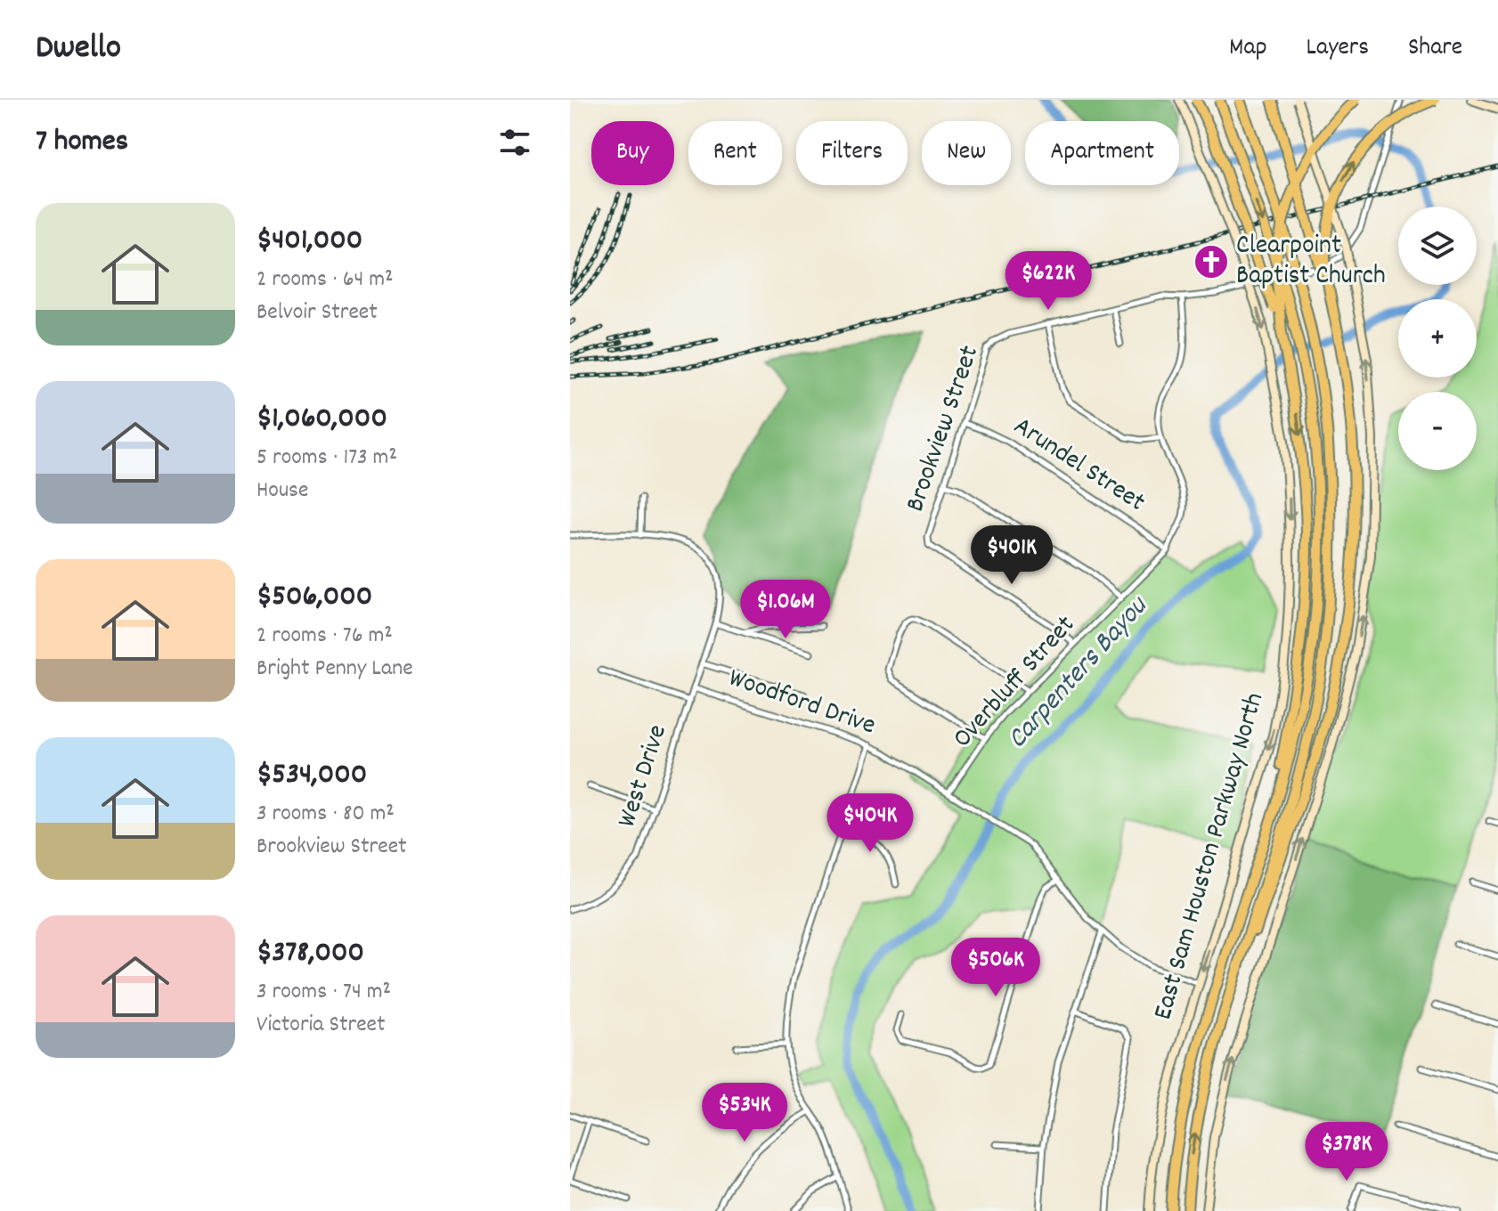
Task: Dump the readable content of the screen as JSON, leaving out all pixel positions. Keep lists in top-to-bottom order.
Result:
{
  "streets": {
    "highway": ["East Sam Houston Parkway North"],
    "street": [
      "Brookview Street",
      "Arundel Street",
      "Overbluff Street",
      "Woodford Drive",
      "West Drive"
    ]
  },
  "crossings": [
    ["Brookview Street", "Arundel Street"],
    ["Brookview Street", "Overbluff Street"],
    ["Arundel Street", "Overbluff Street"],
    ["Overbluff Street", "Woodford Drive"],
    ["Woodford Drive", "West Drive"],
    ["Woodford Drive", "East Sam Houston Parkway North"]
  ],
  "water": ["Carpenters Bayou"],
  "places": {
    "church": ["Clearpoint Baptist Church"]
  },
  "page": {
    "header": "Dwello",
    "nav": ["Map", "Layers", "Share"],
    "heading": "7 homes",
    "chip": [
      "Buy",
      "Rent",
      "Filters",
      "New",
      "Apartment"
    ],
    "list": [
      {
        "name": "$401,000",
        "note": "2 rooms · 64 m² · Belvoir Street"
      },
      {
        "name": "$1,060,000",
        "note": "5 rooms · 173 m² · House"
      },
      {
        "name": "$506,000",
        "note": "2 rooms · 76 m² · Bright Penny Lane"
      },
      {
        "name": "$534,000",
        "note": "3 rooms · 80 m² · Brookview Street"
      },
      {
        "name": "$378,000",
        "note": "3 rooms · 74 m² · Victoria Street"
      }
    ],
    "map_buttons": ["+", "−"],
    "price": [
      "$622K",
      "$401K",
      "$1.06M",
      "$404K",
      "$506K",
      "$534K",
      "$378K"
    ]
  }
}
